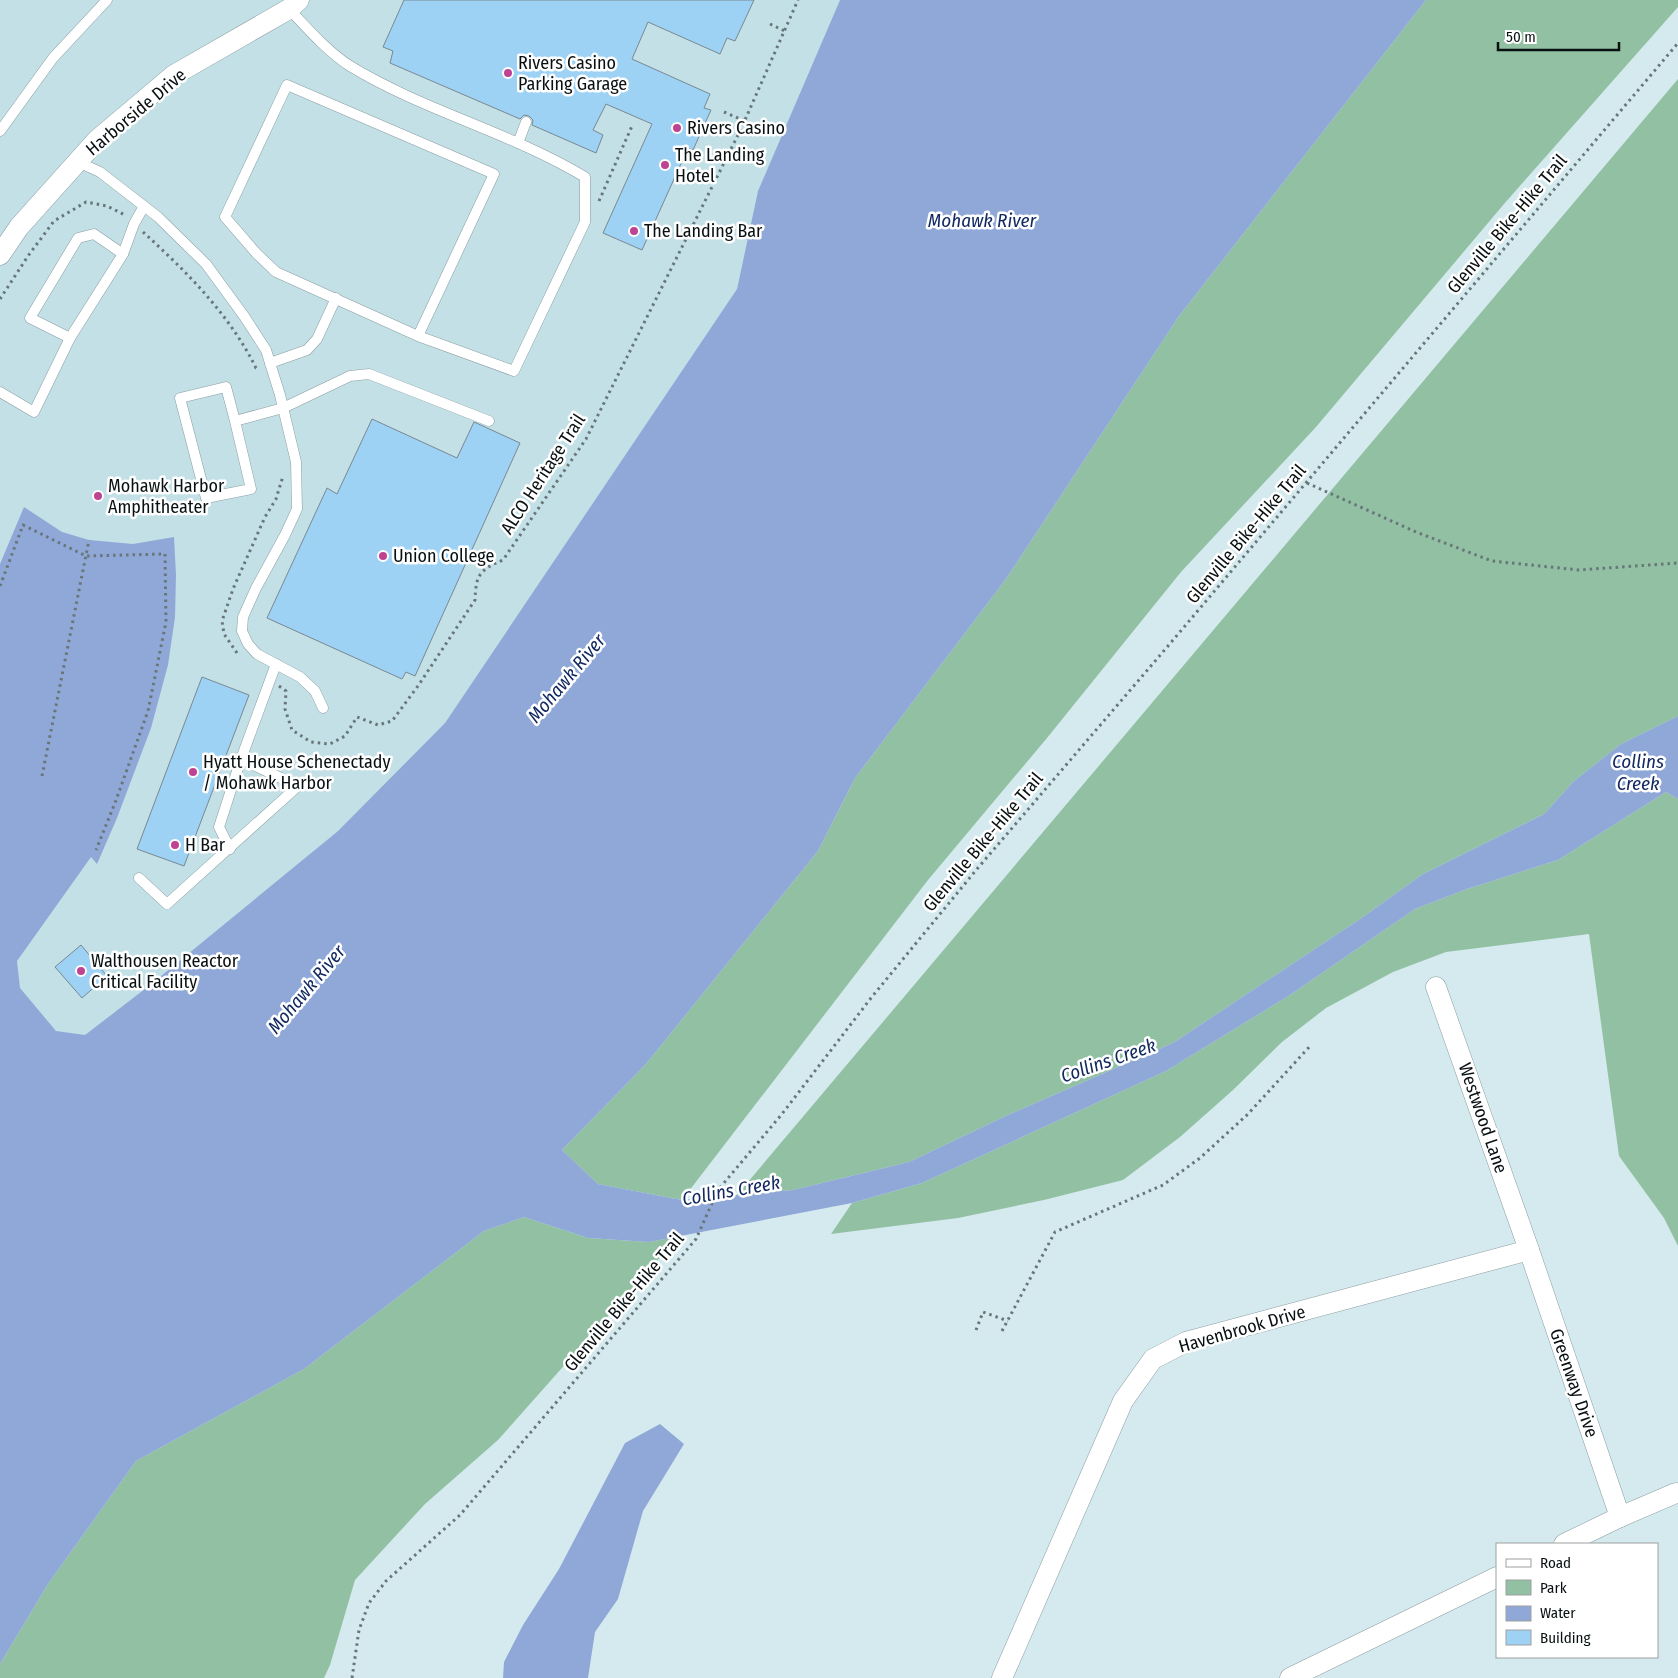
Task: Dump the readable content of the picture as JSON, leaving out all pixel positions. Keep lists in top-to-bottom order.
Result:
{
  "streets": {
    "street": [
      "Harborside Drive",
      "Westwood Lane",
      "Havenbrook Drive",
      "Greenway Drive"
    ],
    "path": ["Glenville Bike-Hike Trail", "ALCO Heritage Trail"]
  },
  "crossings": [
    ["Westwood Lane", "Havenbrook Drive"],
    ["Westwood Lane", "Greenway Drive"],
    ["Havenbrook Drive", "Greenway Drive"]
  ],
  "water": ["Mohawk River", "Collins Creek"],
  "places": [
    "Rivers Casino Parking Garage",
    "Rivers Casino",
    "The Landing Hotel",
    "The Landing Bar",
    "Mohawk Harbor Amphitheater",
    "Union College",
    "Hyatt House Schenectady / Mohawk Harbor",
    "H Bar",
    "Walthousen Reactor Critical Facility"
  ],
  "legend": [
    "Road",
    "Park",
    "Water",
    "Building"
  ],
  "scale_bar": "50 m"
}
